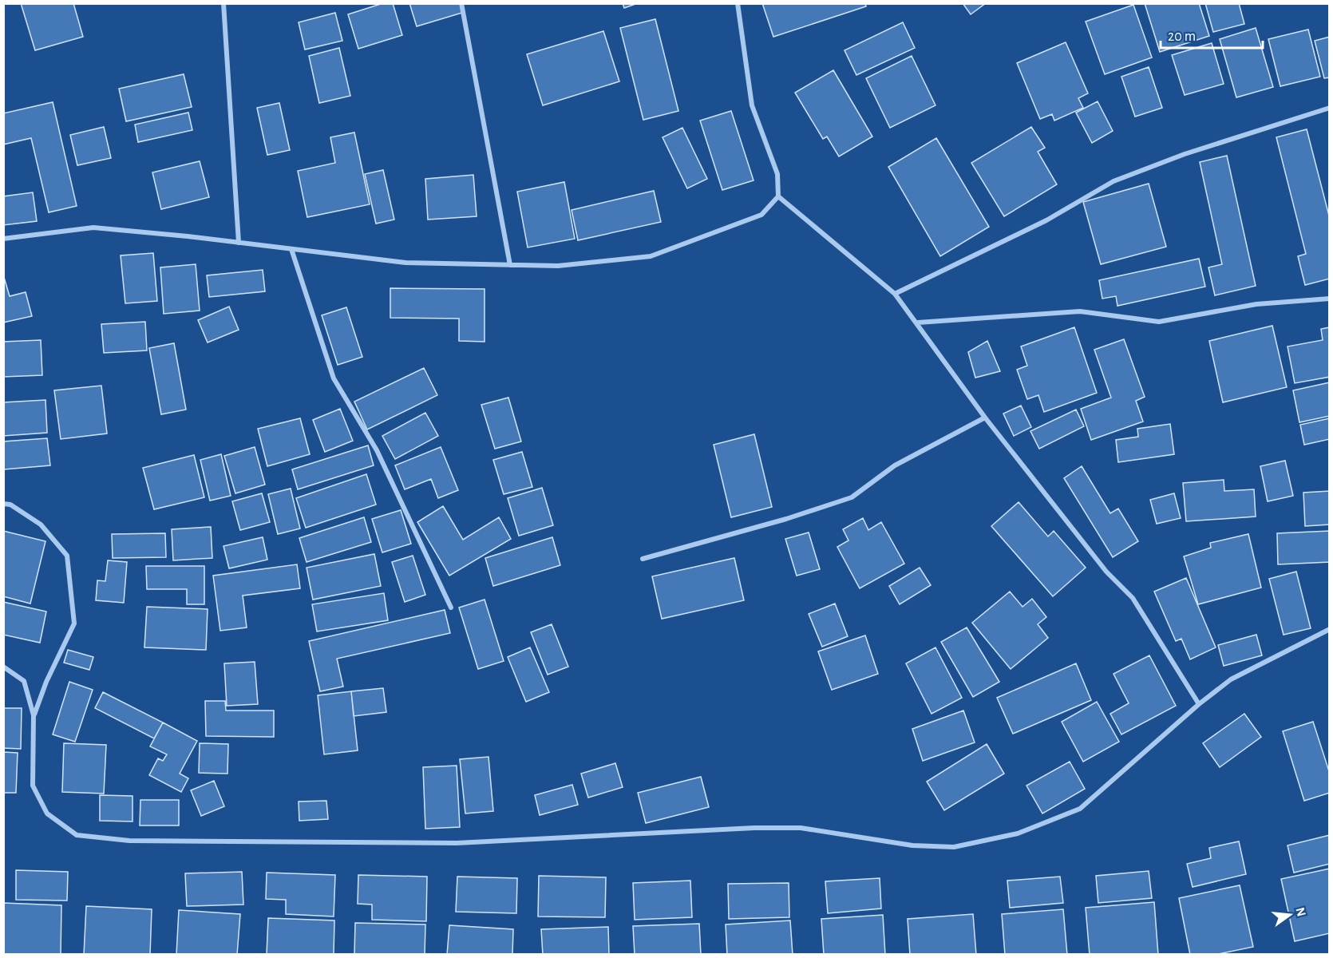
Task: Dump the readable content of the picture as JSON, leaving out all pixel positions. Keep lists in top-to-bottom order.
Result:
{
  "scale_bar": "20 m",
  "north": "right"
}
